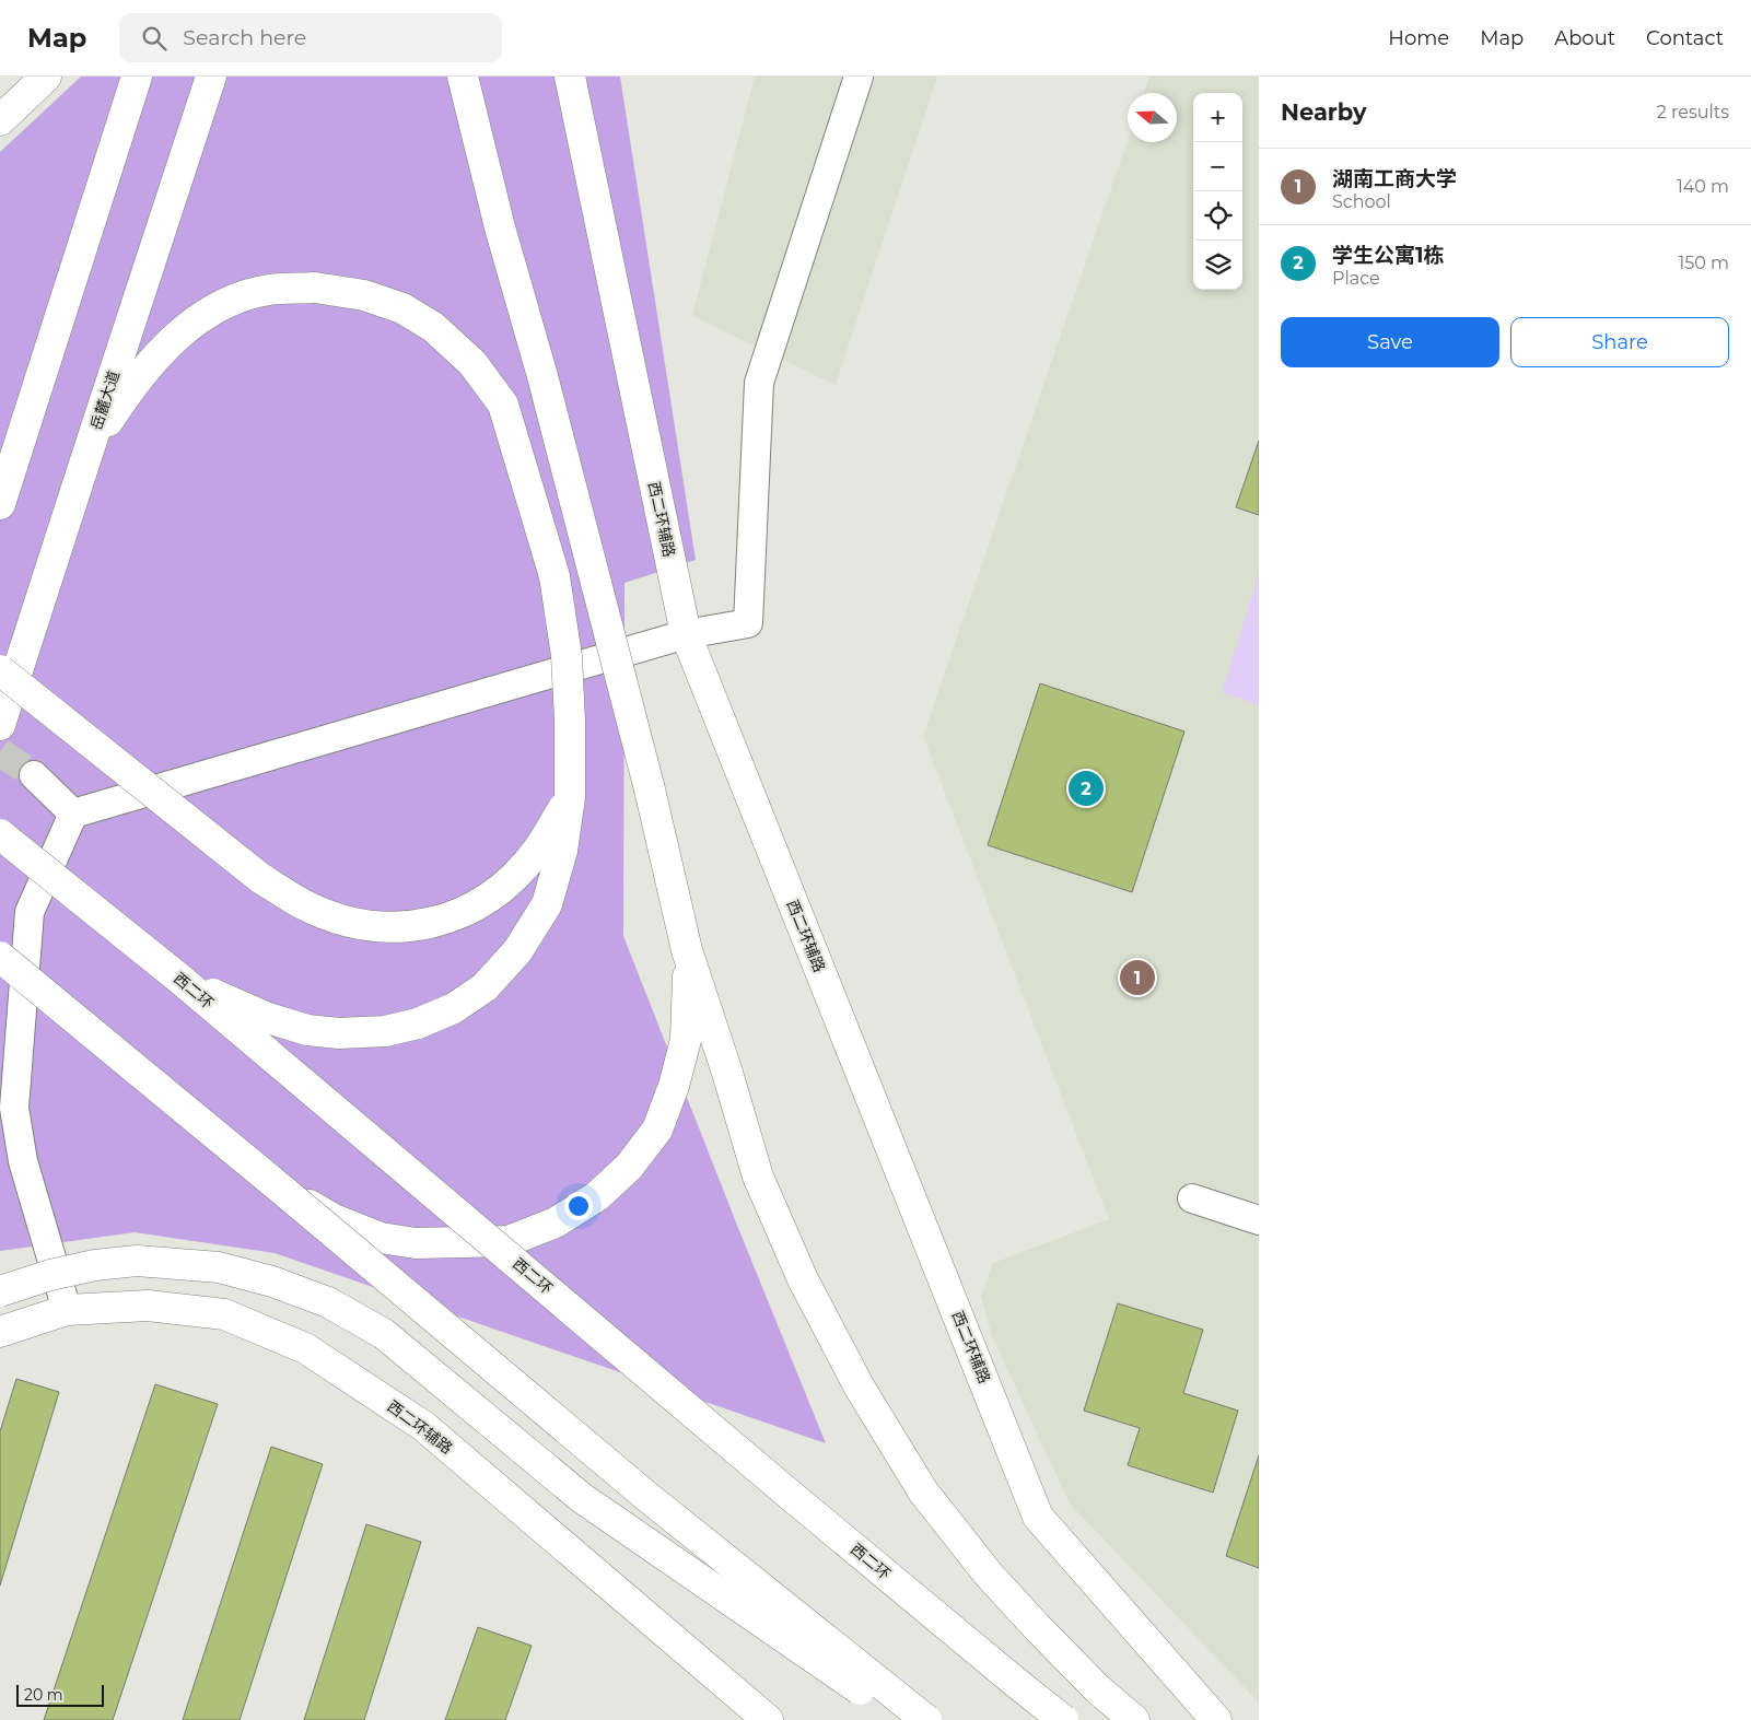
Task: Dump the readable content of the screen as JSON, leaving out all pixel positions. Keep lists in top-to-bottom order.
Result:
{
  "streets": {
    "main road": ["岳麓大道", "西二环辅路", "西二环"]
  },
  "scale_bar": "20 m",
  "north": "left",
  "page": {
    "header": "Map",
    "search": "Search here",
    "nav": [
      "Home",
      "Map",
      "About",
      "Contact"
    ],
    "heading": ["Nearby", "2 results"],
    "map_buttons": ["+", "−"],
    "list": [
      {
        "mark": "1",
        "name": "湖南工商大学",
        "note": "School",
        "value": "140 m"
      },
      {
        "mark": "2",
        "name": "学生公寓1栋",
        "note": "Place",
        "value": "150 m"
      }
    ],
    "buttons": ["Save", "Share"],
    "pins": ["2", "1"],
    "scale": "20 m"
  }
}
